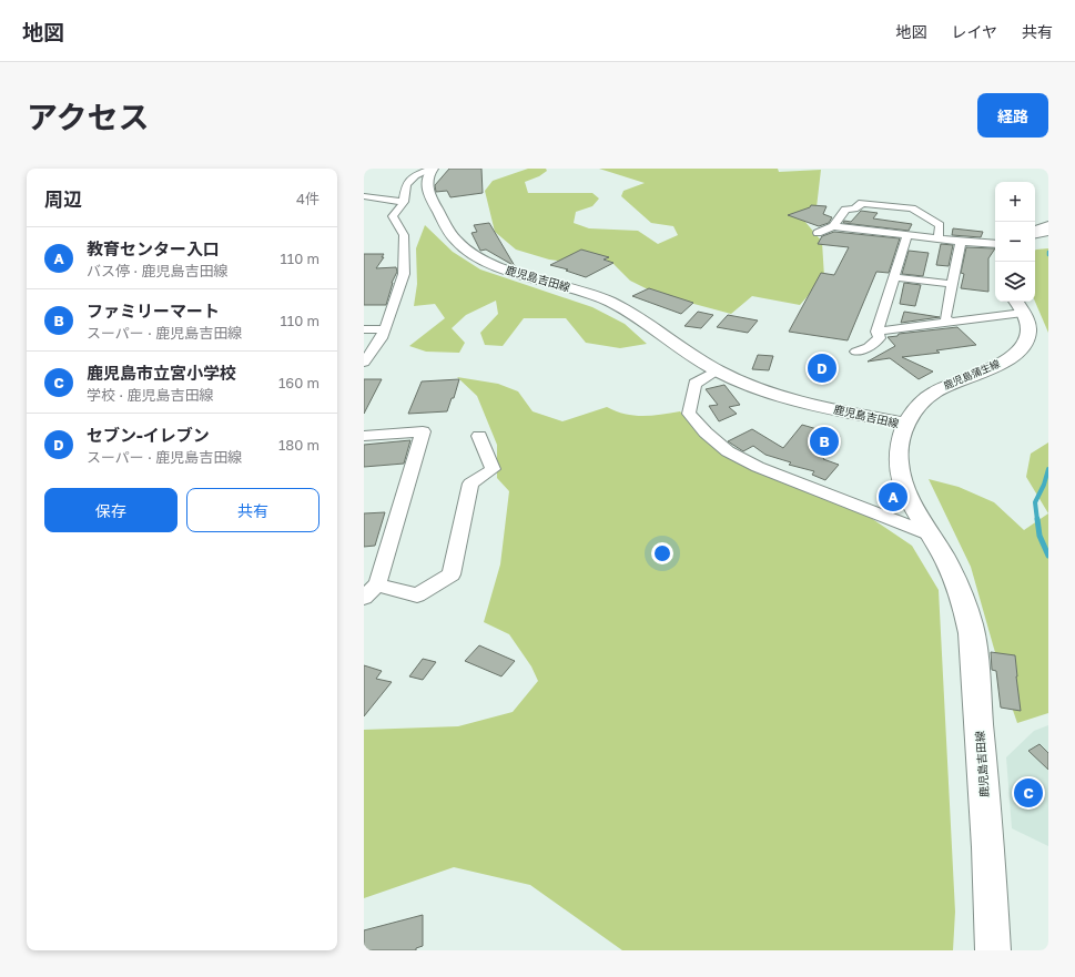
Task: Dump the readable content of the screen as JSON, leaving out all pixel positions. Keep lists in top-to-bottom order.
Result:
{
  "streets": {
    "main road": ["鹿児島吉田線", "鹿児島蒲生線"]
  },
  "crossings": [
    ["鹿児島吉田線", "鹿児島蒲生線"]
  ],
  "page": {
    "header": "地図",
    "nav": ["地図", "レイヤ", "共有"],
    "title": "アクセス",
    "buttons": [
      "経路",
      ["保存", "共有"]
    ],
    "heading": ["周辺", "4件"],
    "map_buttons": ["+", "−"],
    "list": [
      {
        "mark": "A",
        "name": "教育センター入口",
        "note": "バス停 · 鹿児島吉田線",
        "value": "110 m"
      },
      {
        "mark": "B",
        "name": "ファミリーマート",
        "note": "スーパー · 鹿児島吉田線",
        "value": "110 m"
      },
      {
        "mark": "C",
        "name": "鹿児島市立宮小学校",
        "note": "学校 · 鹿児島吉田線",
        "value": "160 m"
      },
      {
        "mark": "D",
        "name": "セブン-イレブン",
        "note": "スーパー · 鹿児島吉田線",
        "value": "180 m"
      }
    ],
    "pins": [
      "D",
      "B",
      "A",
      "C"
    ]
  }
}
